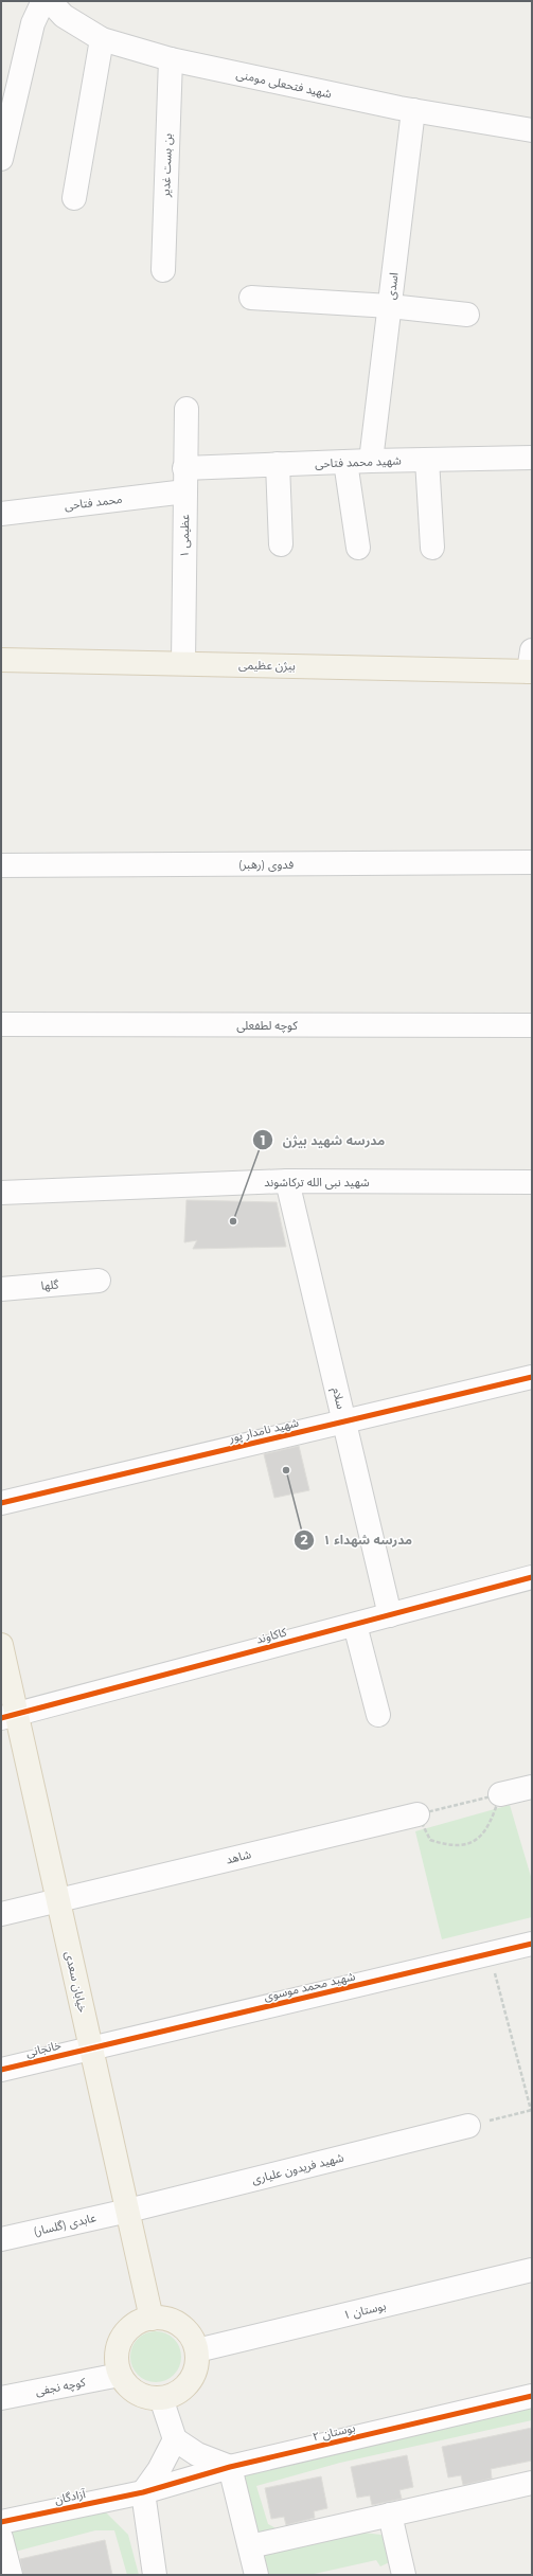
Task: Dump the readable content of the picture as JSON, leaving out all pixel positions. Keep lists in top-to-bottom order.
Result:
{
  "streets": {
    "main road": ["بیژن عظیمی", "خیابان سعدی"],
    "street": [
      "شهید فتحعلی مومنی",
      "بن بست غدیر",
      "اسدی",
      "شهید محمد فتاحی",
      "محمد فتاحی",
      "عظیمی ۱",
      "فدوی (رهبر)",
      "کوچه لطفعلی",
      "شهید نبی الله ترکاشوند",
      "گلها",
      "سلام",
      "شهید نامدار پور",
      "کاکاوند",
      "شاهد",
      "شهید محمد موسوی",
      "خانجانی",
      "شهید فریدون علیاری",
      "عابدی (گلسار)",
      "بوستان ۱",
      "کوچه نجفی",
      "بوستان ۲",
      "آزادگان"
    ]
  },
  "crossings": [
    ["شهید فتحعلی مومنی", "بن بست غدیر"],
    ["شهید فتحعلی مومنی", "اسدی"],
    ["اسدی", "شهید محمد فتاحی"],
    ["شهید محمد فتاحی", "عظیمی ۱"],
    ["محمد فتاحی", "عظیمی ۱"],
    ["عظیمی ۱", "بیژن عظیمی"],
    ["شهید نبی الله ترکاشوند", "سلام"],
    ["سلام", "شهید نامدار پور"],
    ["سلام", "کاکاوند"],
    ["کاکاوند", "خیابان سعدی"],
    ["شاهد", "خیابان سعدی"],
    ["خیابان سعدی", "شهید محمد موسوی"],
    ["خیابان سعدی", "خانجانی"],
    ["خیابان سعدی", "شهید فریدون علیاری"],
    ["خیابان سعدی", "عابدی (گلسار)"],
    ["خیابان سعدی", "بوستان ۱"],
    ["خیابان سعدی", "کوچه نجفی"],
    ["شهید محمد موسوی", "خانجانی"],
    ["شهید فریدون علیاری", "عابدی (گلسار)"],
    ["بوستان ۱", "کوچه نجفی"],
    ["بوستان ۲", "آزادگان"]
  ],
  "places": ["مدرسه شهید بیژن", "مدرسه شهداء ۱"]
}
